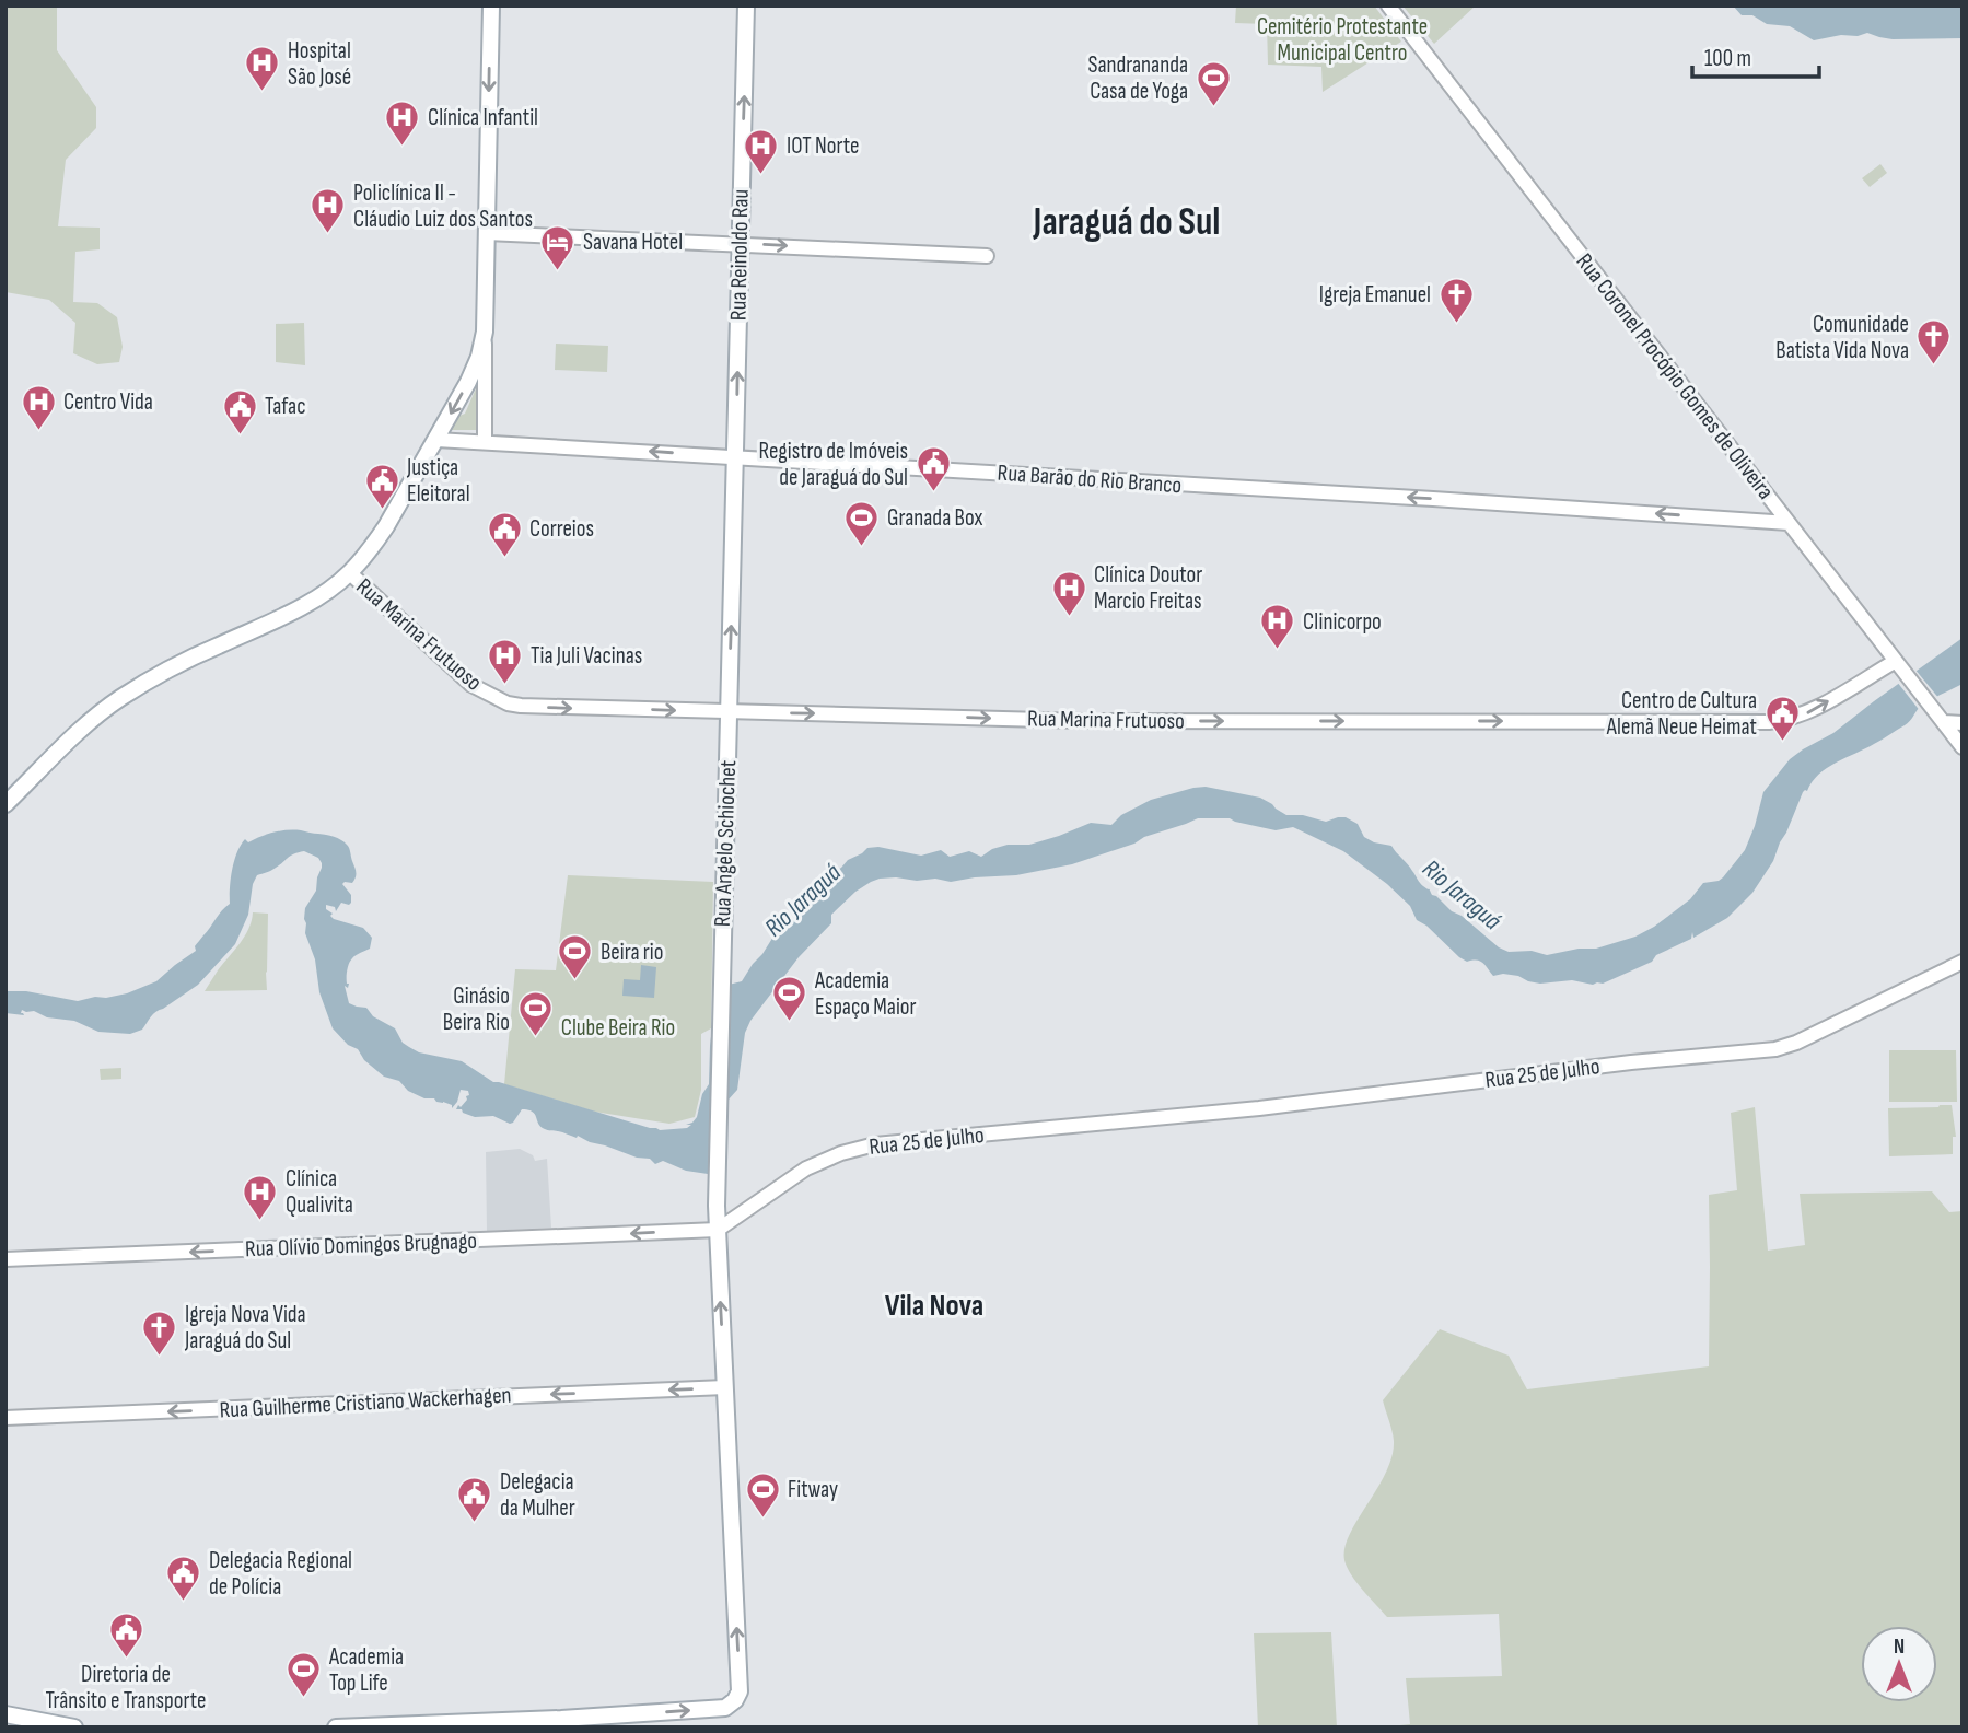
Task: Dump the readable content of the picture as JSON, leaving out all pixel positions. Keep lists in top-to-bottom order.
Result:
{
  "streets": {
    "main road": ["Rua Reinoldo Rau", "Rua Angelo Schiochet"],
    "street": [
      "Rua Coronel Procópio Gomes de Oliveira",
      "Rua Barão do Rio Branco",
      "Rua Marina Frutuoso",
      "Rua 25 de Julho",
      "Rua Olívio Domingos Brugnago",
      "Rua Guilherme Cristiano Wackerhagen"
    ]
  },
  "crossings": [
    ["Rua Reinoldo Rau", "Rua Barão do Rio Branco"],
    ["Rua Reinoldo Rau", "Rua Angelo Schiochet"],
    ["Rua Coronel Procópio Gomes de Oliveira", "Rua Barão do Rio Branco"],
    ["Rua Coronel Procópio Gomes de Oliveira", "Rua Marina Frutuoso"],
    ["Rua Barão do Rio Branco", "Rua Angelo Schiochet"],
    ["Rua Marina Frutuoso", "Rua Angelo Schiochet"],
    ["Rua Angelo Schiochet", "Rua 25 de Julho"],
    ["Rua Angelo Schiochet", "Rua Olívio Domingos Brugnago"],
    ["Rua 25 de Julho", "Rua Olívio Domingos Brugnago"]
  ],
  "one_way": [
    "Rua Reinoldo Rau",
    "Rua Barão do Rio Branco",
    "Rua Marina Frutuoso",
    "Rua Olívio Domingos Brugnago",
    "Rua Guilherme Cristiano Wackerhagen"
  ],
  "districts": ["Jaraguá do Sul", "Vila Nova"],
  "water": ["Rio Jaraguá"],
  "parks": ["Cemitério Protestante Municipal Centro", "Clube Beira Rio"],
  "places": {
    "hospital": [
      "Hospital São José",
      "Clínica Infantil",
      "IOT Norte",
      "Policlínica II - Cláudio Luiz dos Santos",
      "Centro Vida",
      "Clínica Doutor Marcio Freitas",
      "Clinicorpo",
      "Tia Juli Vacinas",
      "Clínica Qualivita"
    ],
    "sports": [
      "Sandrananda Casa de Yoga",
      "Granada Box",
      "Beira rio",
      "Academia Espaço Maior",
      "Ginásio Beira Rio",
      "Fitway",
      "Academia Top Life"
    ],
    "hotel": ["Savana Hotel"],
    "church": ["Igreja Emanuel", "Comunidade Batista Vida Nova", "Igreja Nova Vida Jaraguá do Sul"],
    "public building": [
      "Tafac",
      "Registro de Imóveis de Jaraguá do Sul",
      "Justiça Eleitoral",
      "Correios",
      "Centro de Cultura Alemã Neue Heimat",
      "Delegacia da Mulher",
      "Delegacia Regional de Polícia",
      "Diretoria de Trânsito e Transporte"
    ]
  },
  "scale_bar": "100 m",
  "north": "top"
}
